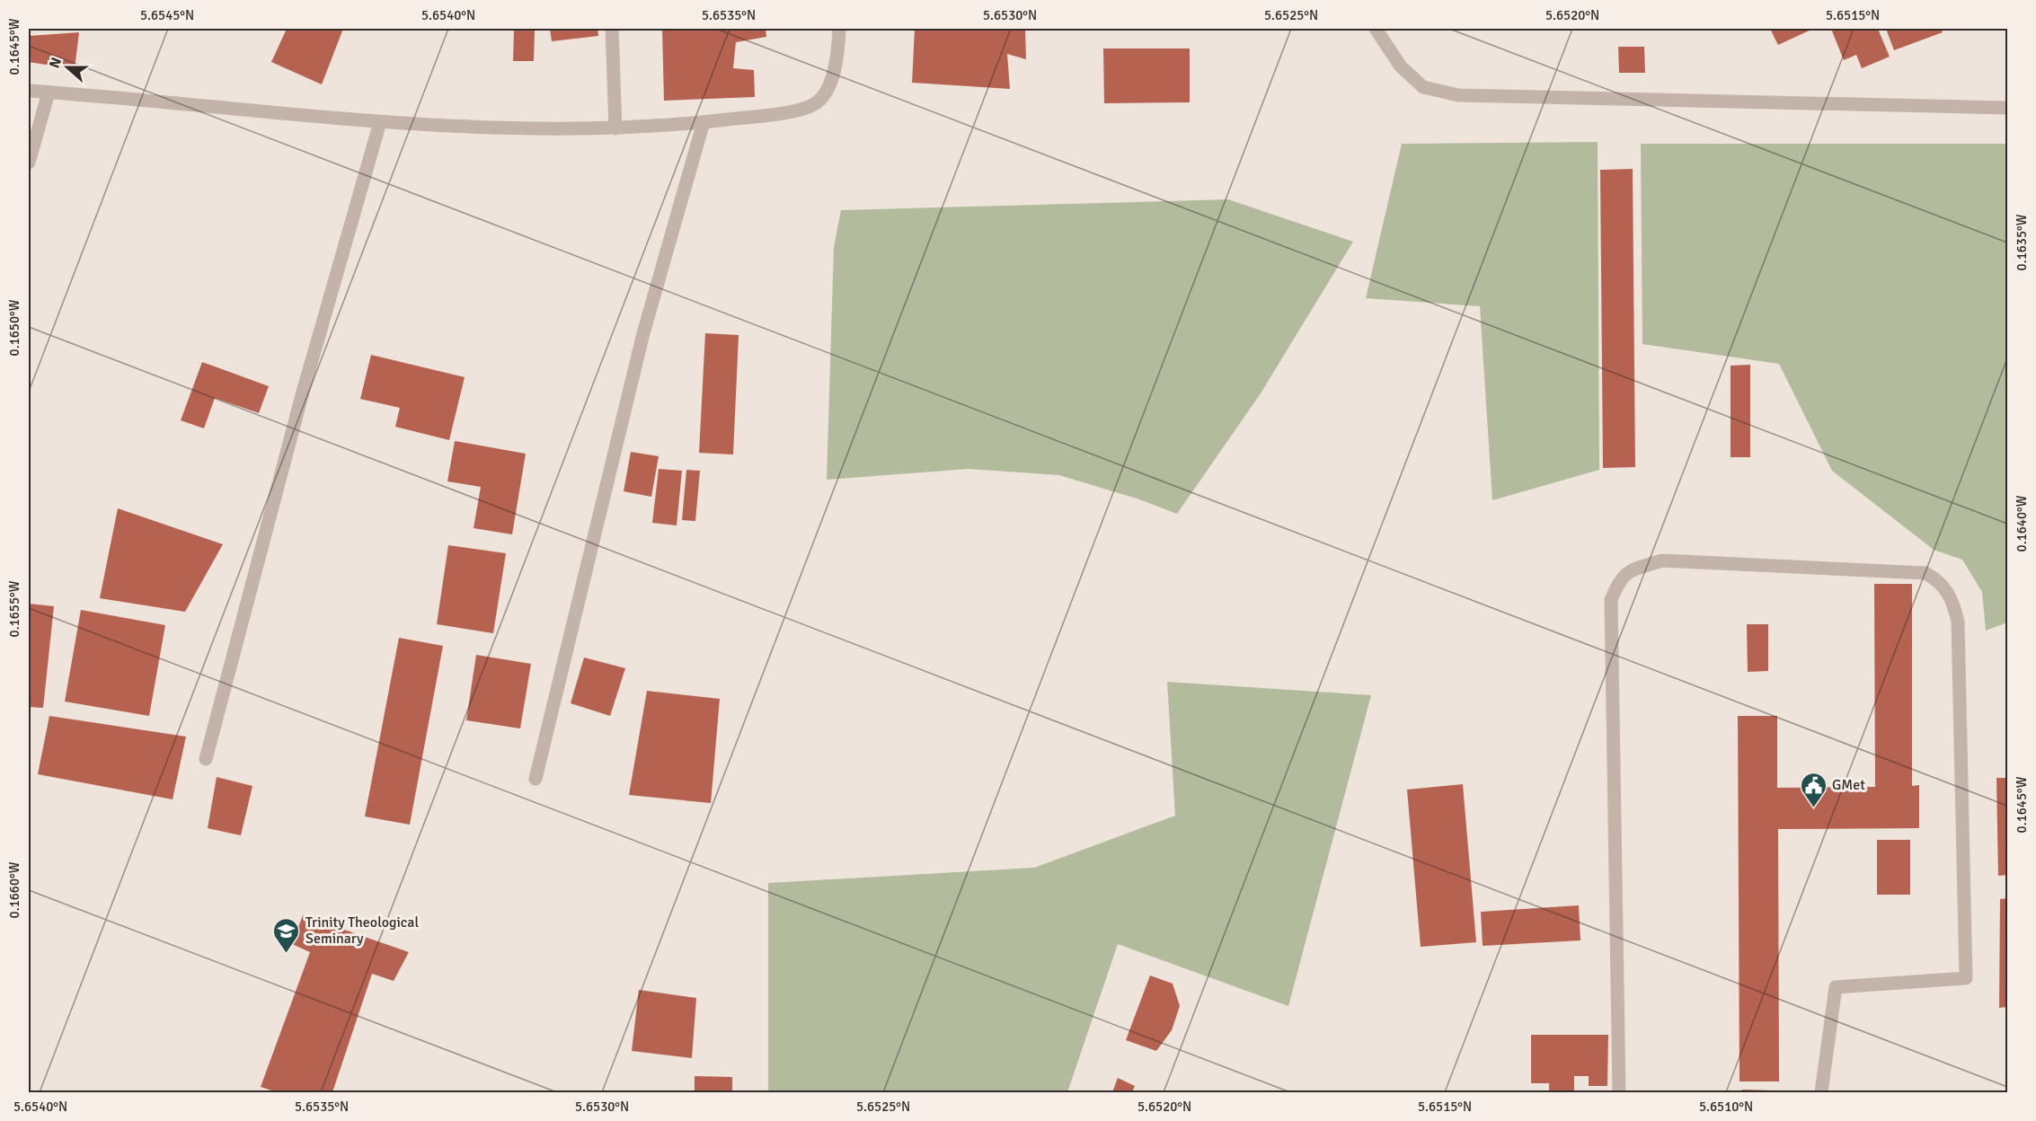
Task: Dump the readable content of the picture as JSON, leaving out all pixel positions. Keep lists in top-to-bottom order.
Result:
{
  "places": {
    "public building": ["GMet"],
    "school or university": ["Trinity Theological Seminary"]
  },
  "north": "left",
  "coordinates": [
    "5.6545°N",
    "5.6540°N",
    "5.6535°N",
    "5.6530°N",
    "5.6525°N",
    "5.6520°N",
    "5.6515°N",
    "0.1645°W",
    "0.1635°W",
    "0.1650°W",
    "0.1640°W",
    "0.1655°W",
    "0.1660°W",
    "5.6510°N"
  ]
}
